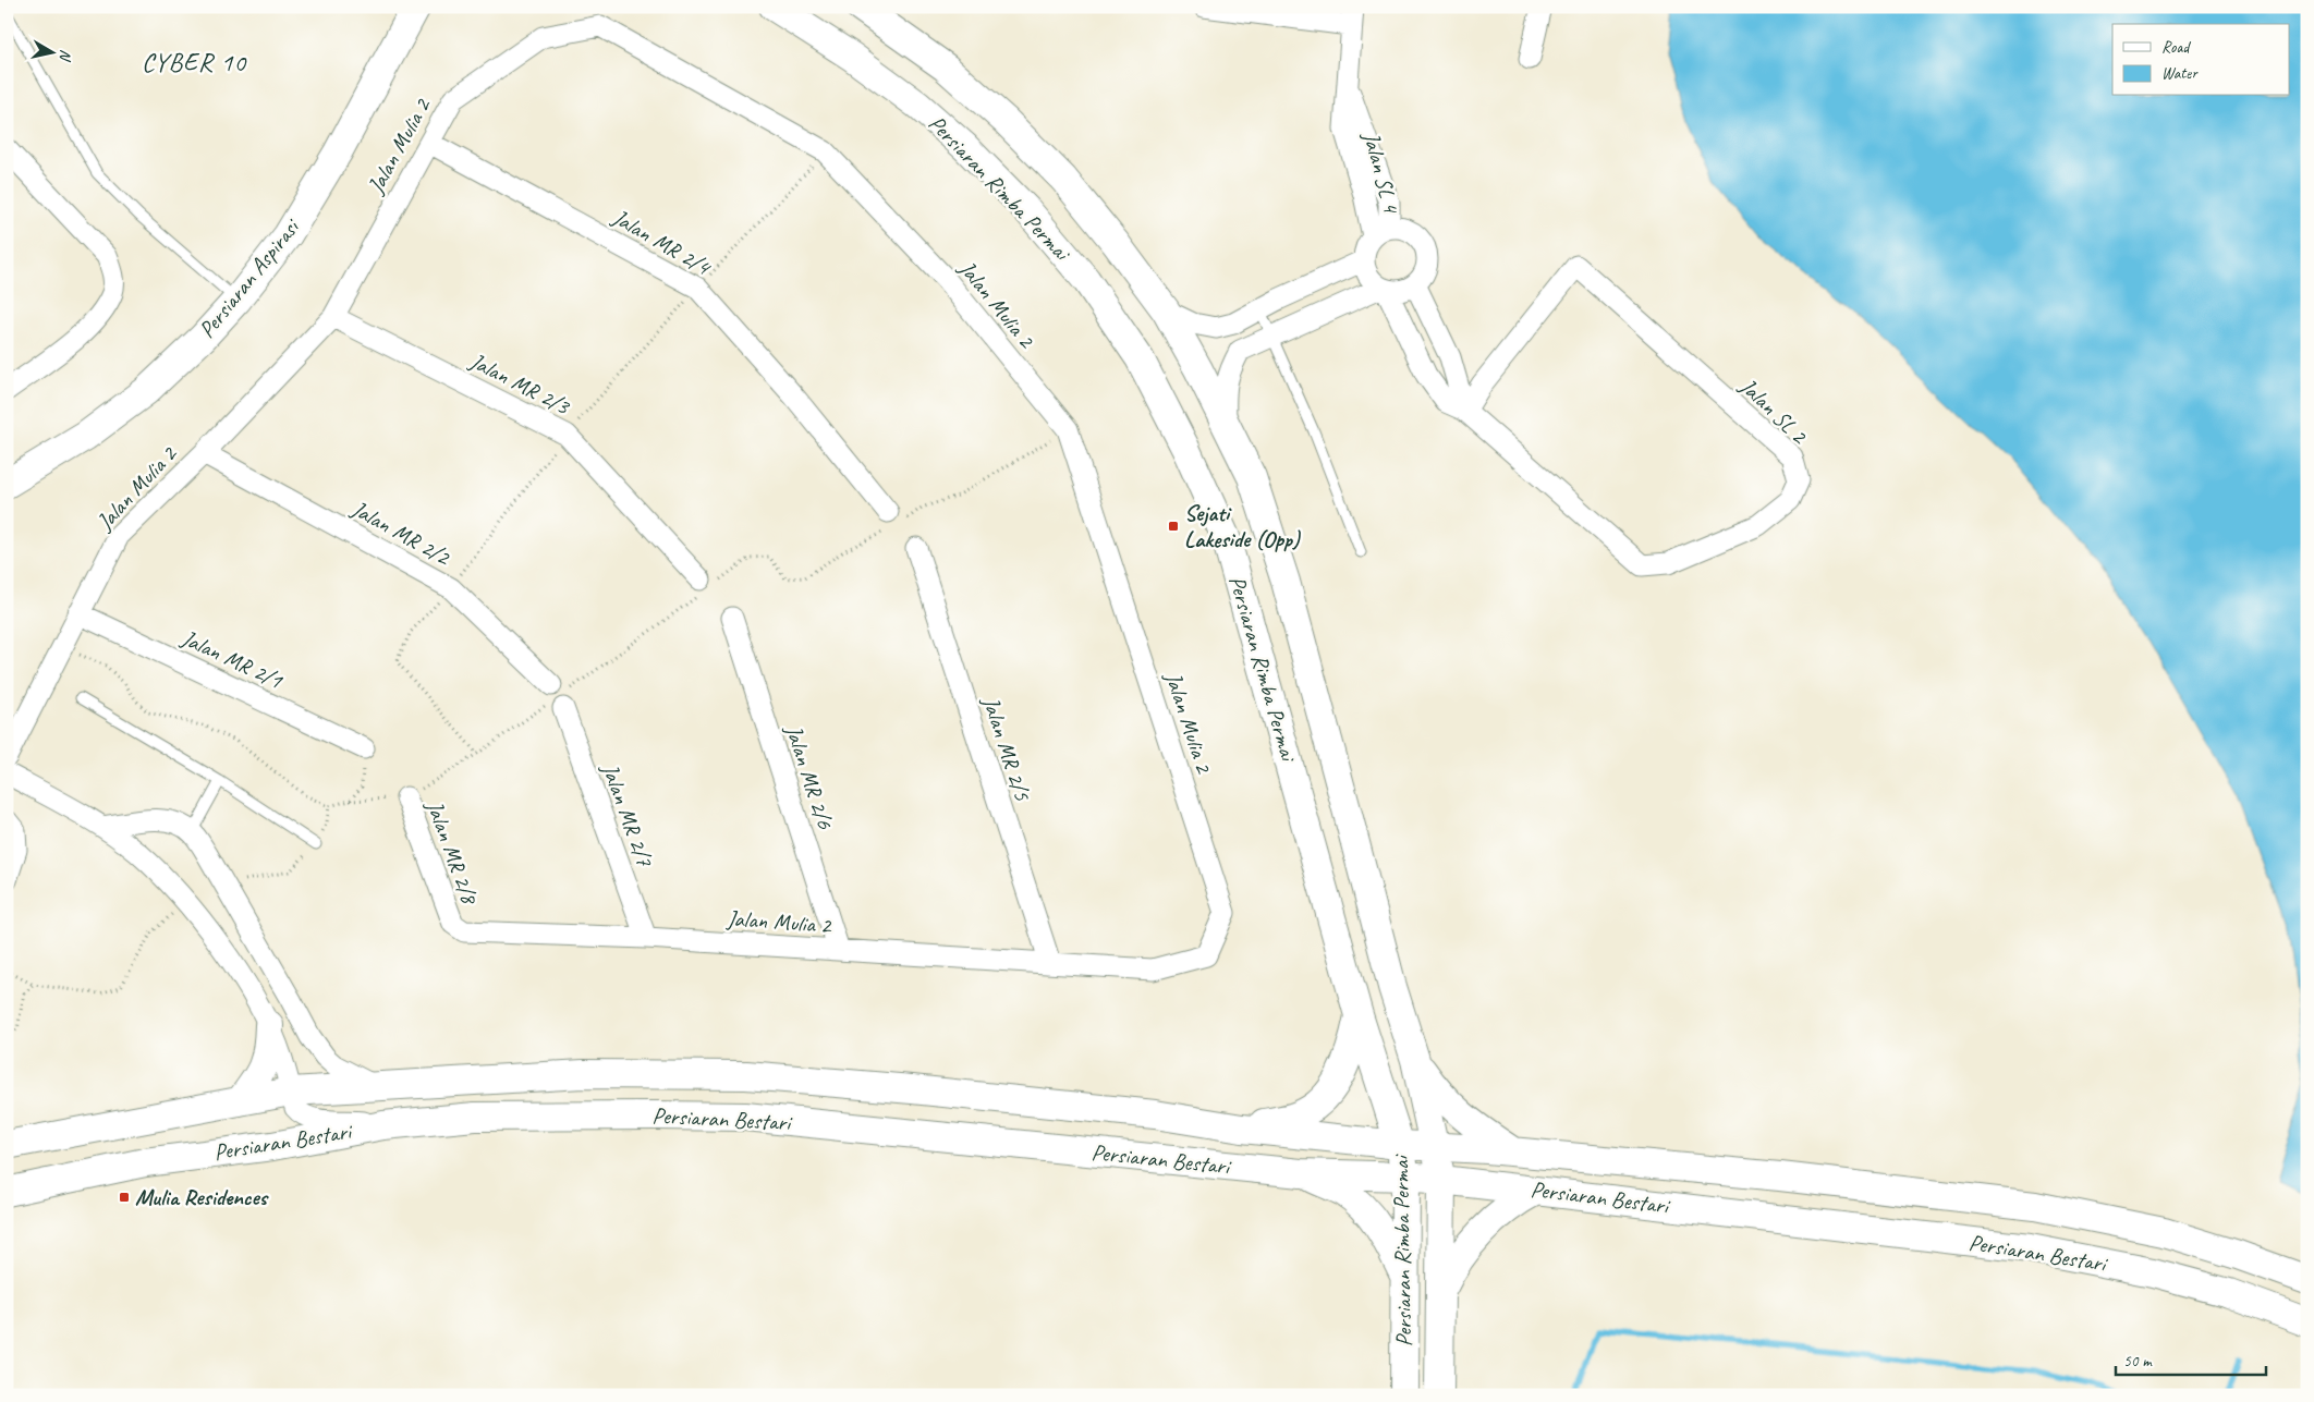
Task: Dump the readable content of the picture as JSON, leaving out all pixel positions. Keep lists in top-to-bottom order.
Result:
{
  "streets": {
    "main road": ["Persiaran Rimba Permai", "Persiaran Aspirasi", "Persiaran Bestari"],
    "street": [
      "Jalan Mulia 2",
      "Jalan SL 4",
      "Jalan MR 2/4",
      "Jalan MR 2/3",
      "Jalan SL 2",
      "Jalan MR 2/2",
      "Jalan MR 2/1",
      "Jalan MR 2/5",
      "Jalan MR 2/6",
      "Jalan MR 2/7",
      "Jalan MR 2/8"
    ]
  },
  "crossings": [
    ["Jalan Mulia 2", "Jalan MR 2/4"],
    ["Jalan Mulia 2", "Jalan MR 2/3"],
    ["Jalan Mulia 2", "Jalan MR 2/2"],
    ["Jalan Mulia 2", "Jalan MR 2/1"],
    ["Jalan Mulia 2", "Jalan MR 2/5"],
    ["Jalan Mulia 2", "Jalan MR 2/6"],
    ["Jalan Mulia 2", "Jalan MR 2/7"],
    ["Jalan Mulia 2", "Jalan MR 2/8"],
    ["Jalan SL 4", "Jalan SL 2"],
    ["Persiaran Rimba Permai", "Persiaran Bestari"],
    ["Jalan MR 2/2", "Jalan MR 2/7"]
  ],
  "districts": ["CYBER 10"],
  "places": {
    "transit": ["Sejati Lakeside (Opp)", "Mulia Residences"]
  },
  "legend": ["Road", "Water"],
  "scale_bar": "50 m",
  "north": "right"
}
